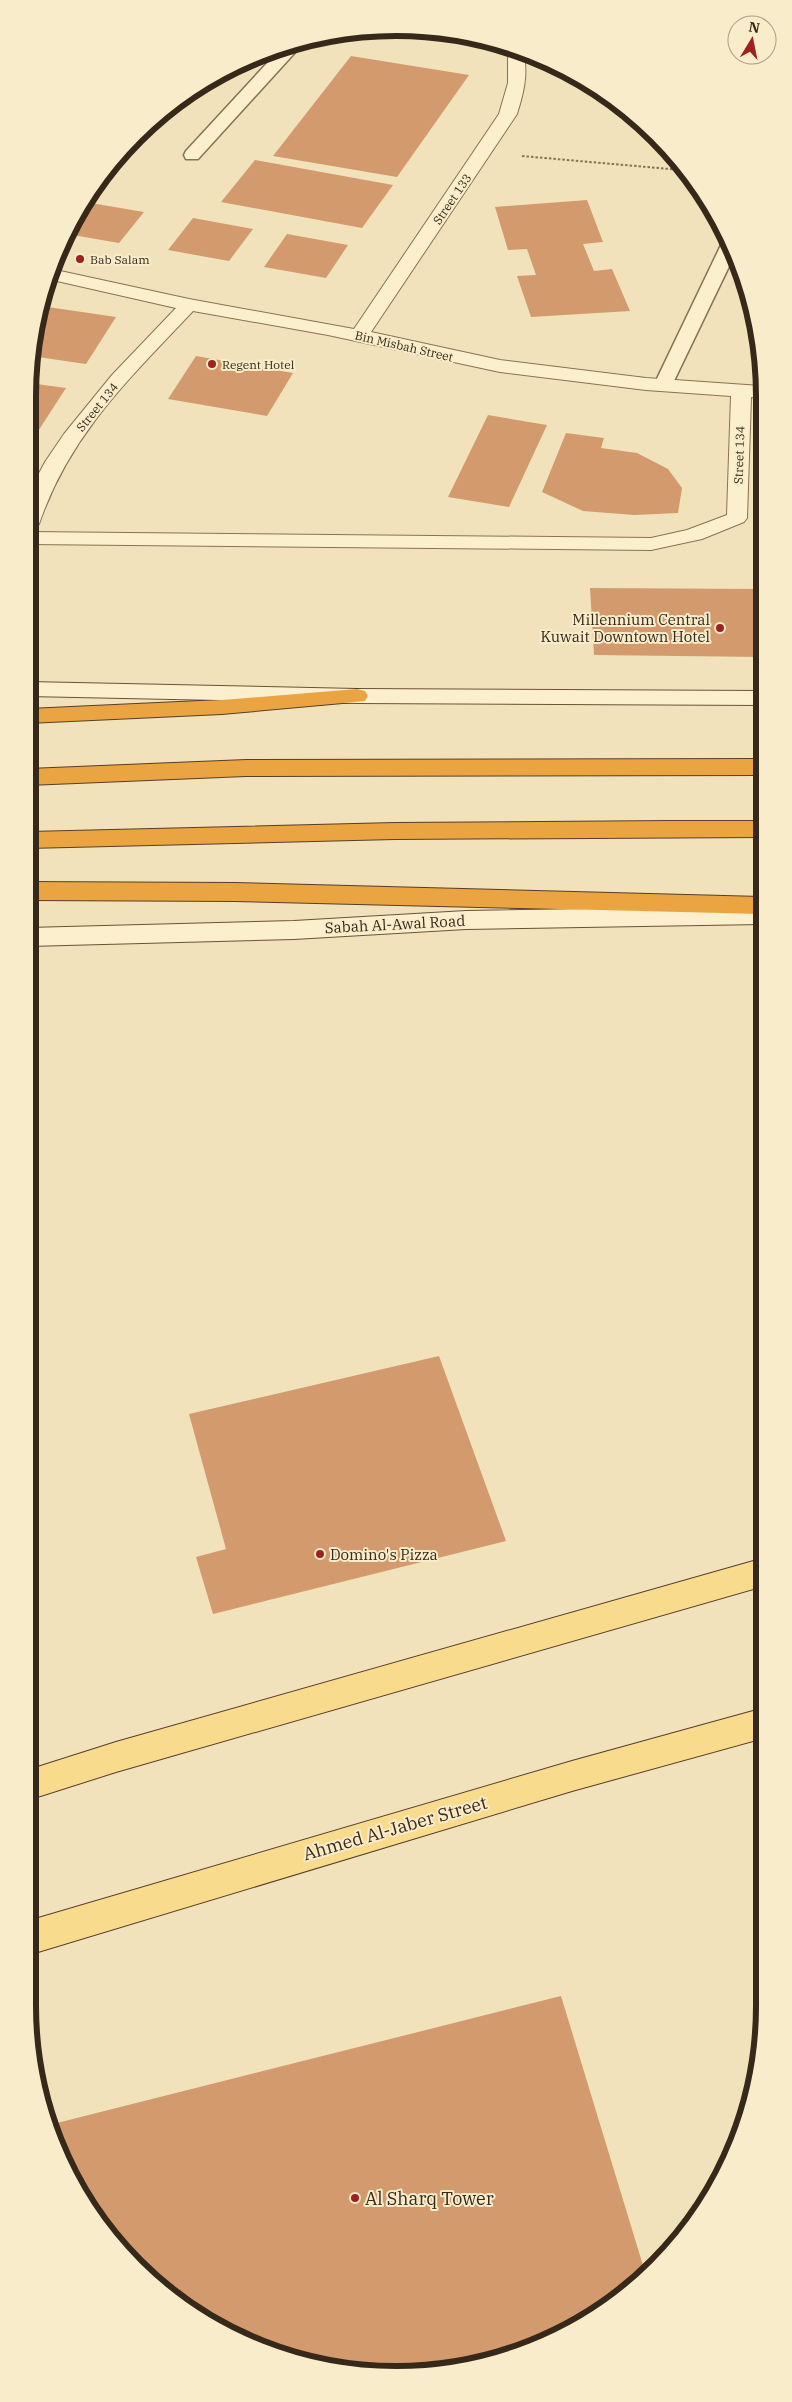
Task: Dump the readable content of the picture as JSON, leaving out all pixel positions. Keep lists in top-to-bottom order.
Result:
{
  "streets": {
    "main road": ["Ahmed Al-Jaber Street"],
    "street": [
      "Street 133",
      "Bin Misbah Street",
      "Street 134",
      "Sabah Al-Awal Road"
    ]
  },
  "crossings": [
    ["Street 133", "Bin Misbah Street"],
    ["Bin Misbah Street", "Street 134"]
  ],
  "places": [
    "Bab Salam",
    "Regent Hotel",
    "Millennium Central Kuwait Downtown Hotel",
    "Domino's Pizza",
    "Al Sharq Tower"
  ],
  "north": "top"
}
